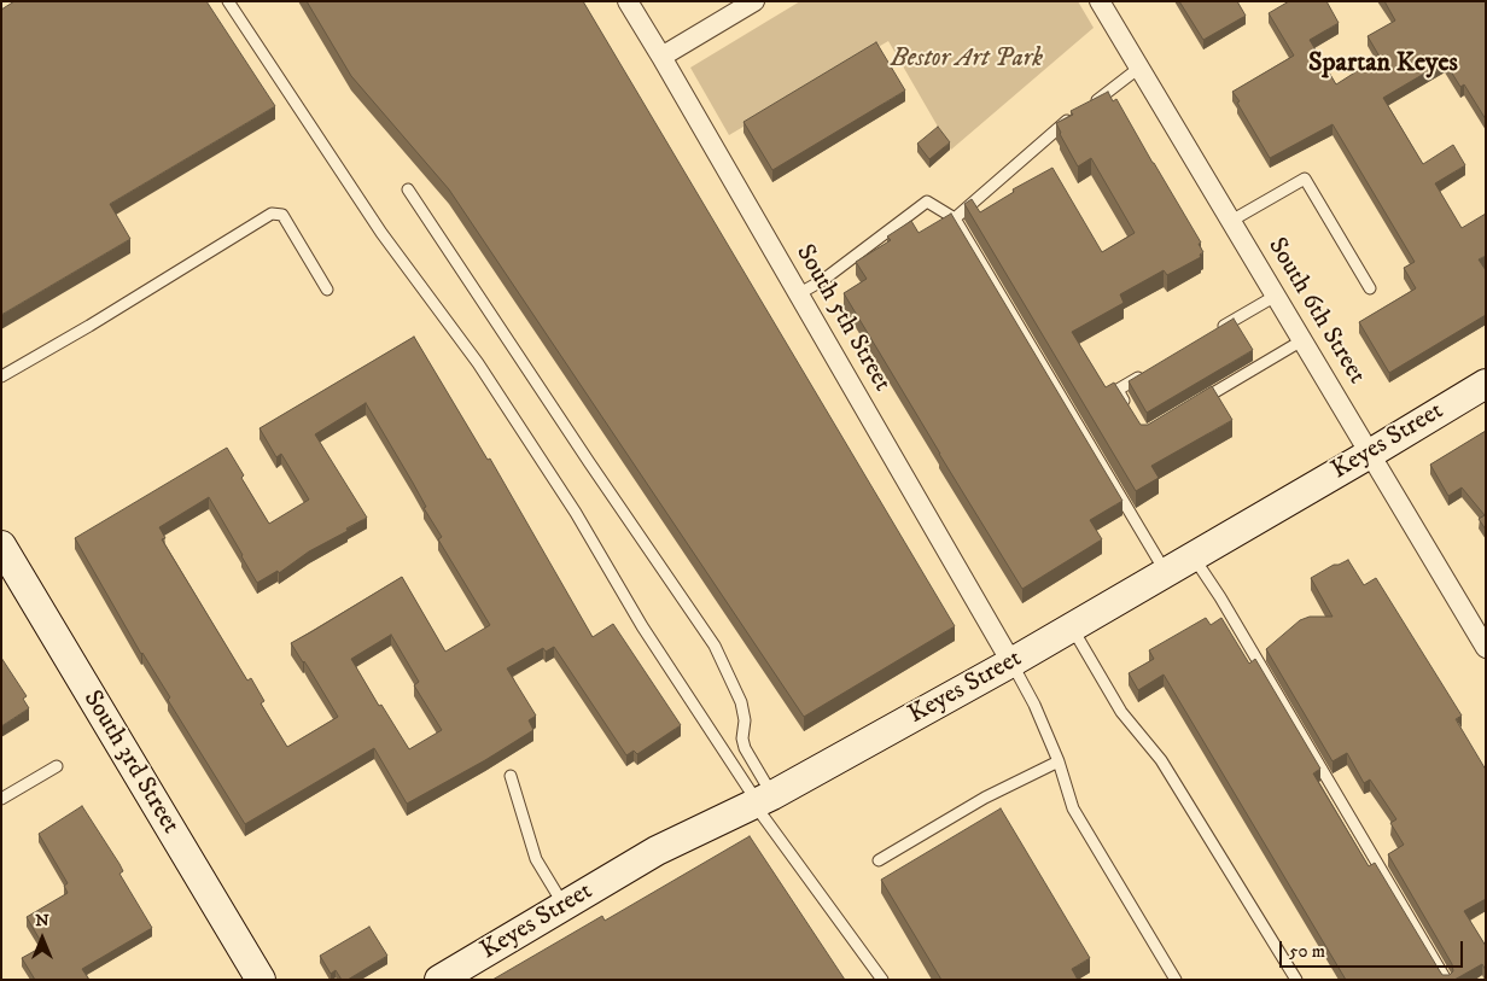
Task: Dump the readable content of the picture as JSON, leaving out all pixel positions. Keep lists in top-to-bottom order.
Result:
{
  "streets": {
    "main road": ["Keyes Street", "South 3rd Street"],
    "street": ["South 6th Street", "South 5th Street"]
  },
  "crossings": [
    ["South 6th Street", "Keyes Street"],
    ["South 5th Street", "Keyes Street"]
  ],
  "districts": ["Spartan Keyes"],
  "parks": ["Bestor Art Park"],
  "scale_bar": "50 m",
  "north": "top"
}
